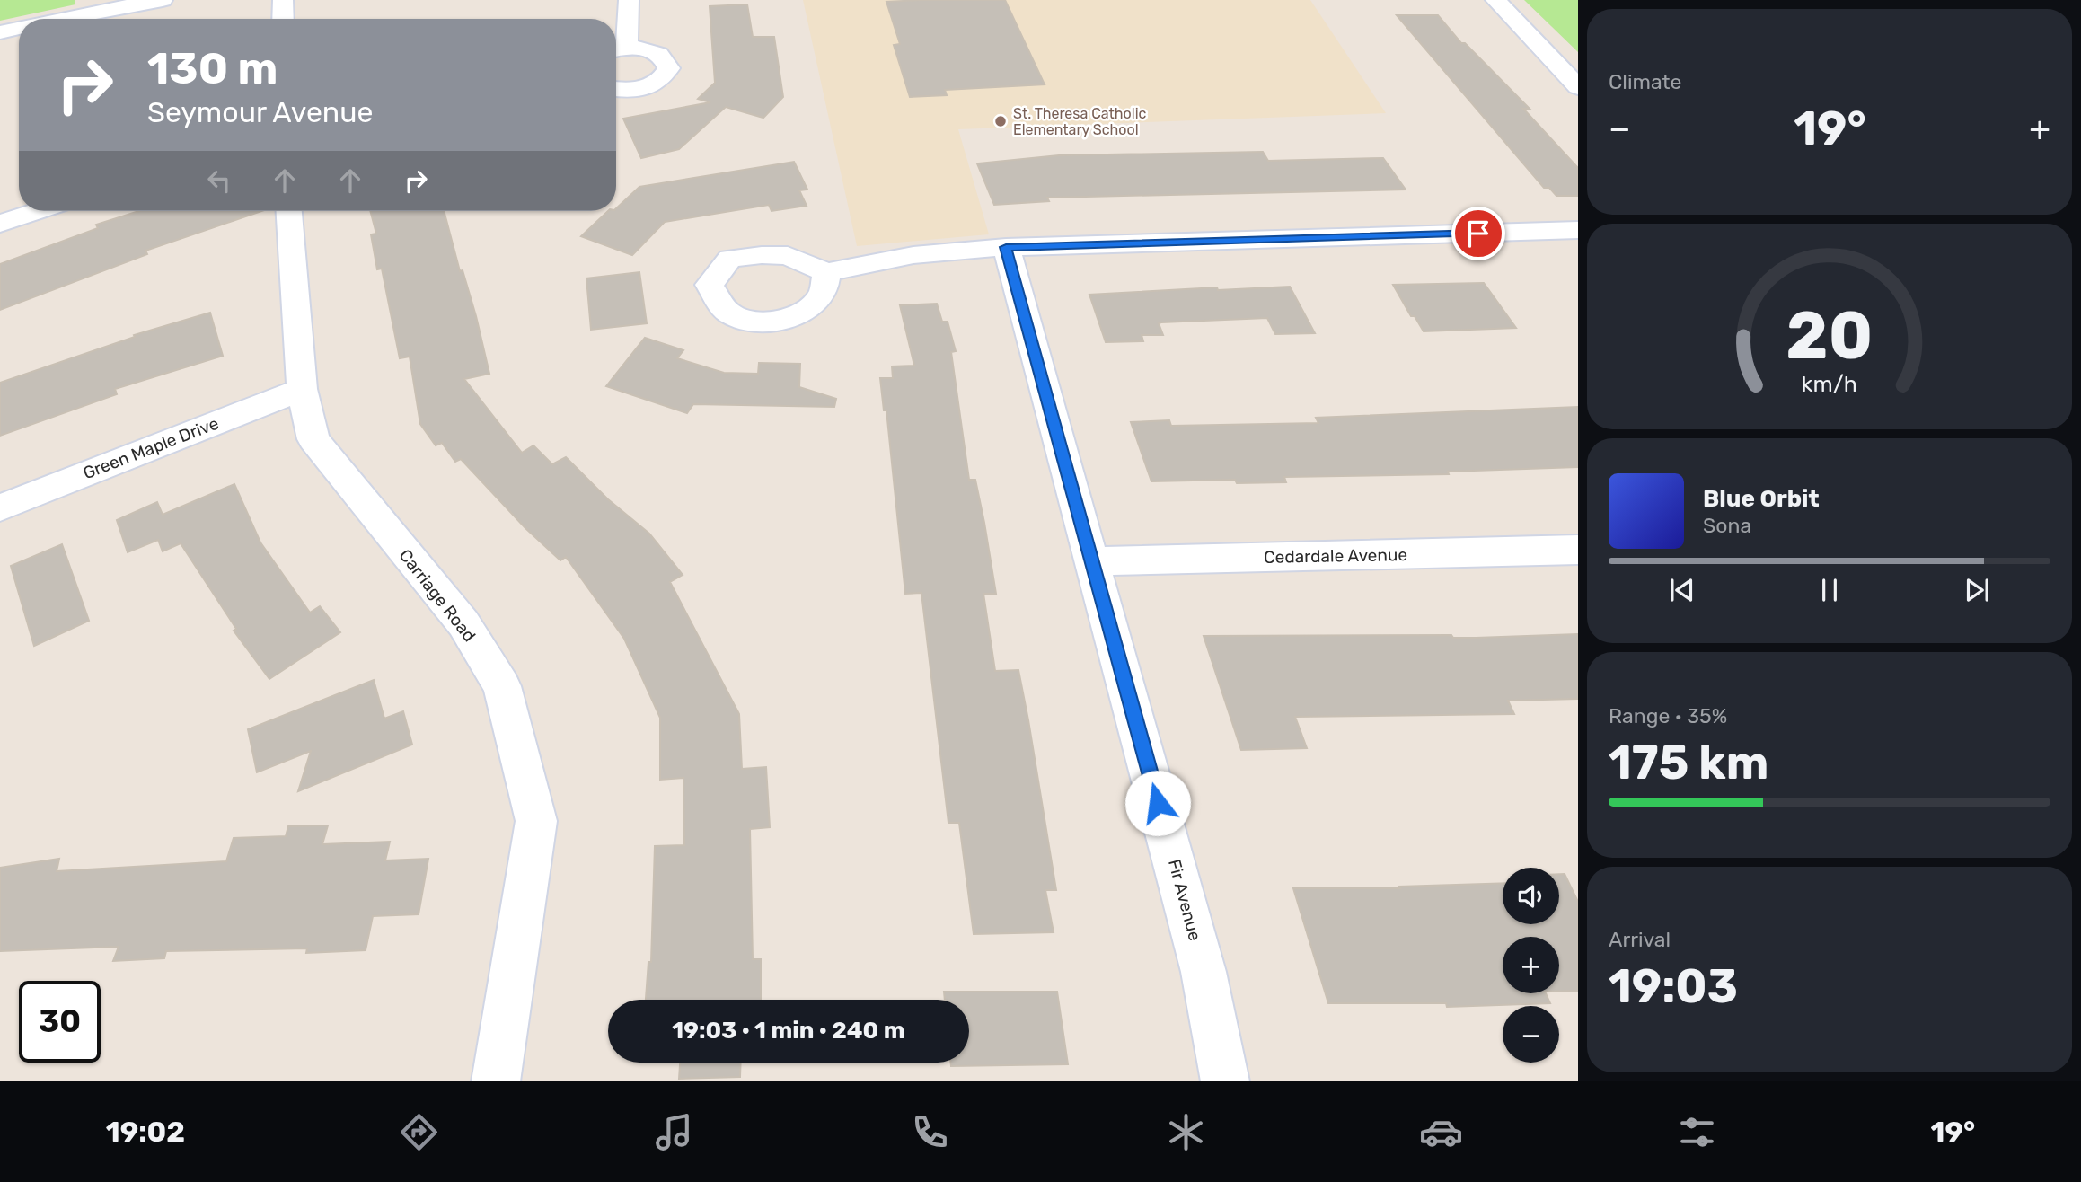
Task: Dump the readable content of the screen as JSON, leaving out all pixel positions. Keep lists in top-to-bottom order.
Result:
{
  "streets": {
    "street": [
      "Green Maple Drive",
      "Cedardale Avenue",
      "Carriage Road",
      "Fir Avenue"
    ]
  },
  "crossings": [
    ["Green Maple Drive", "Carriage Road"],
    ["Cedardale Avenue", "Fir Avenue"]
  ],
  "places": ["St. Theresa Catholic Elementary School"],
  "page": {
    "tile": [
      "Climate",
      ["Range · 35%", "175 km"],
      ["Arrival", "19:03"]
    ],
    "turn": ["130 m", "Seymour Avenue"],
    "heat": ["−", "19°", "+"],
    "song": ["Blue Orbit", "Sona"],
    "map_buttons": ["+", "−"],
    "limit": "30",
    "trip": "19:03 · 1 min · 240 m",
    "tabs": ["19:02", "19°"],
    "gauge": ["20", "km/h"]
  }
}
